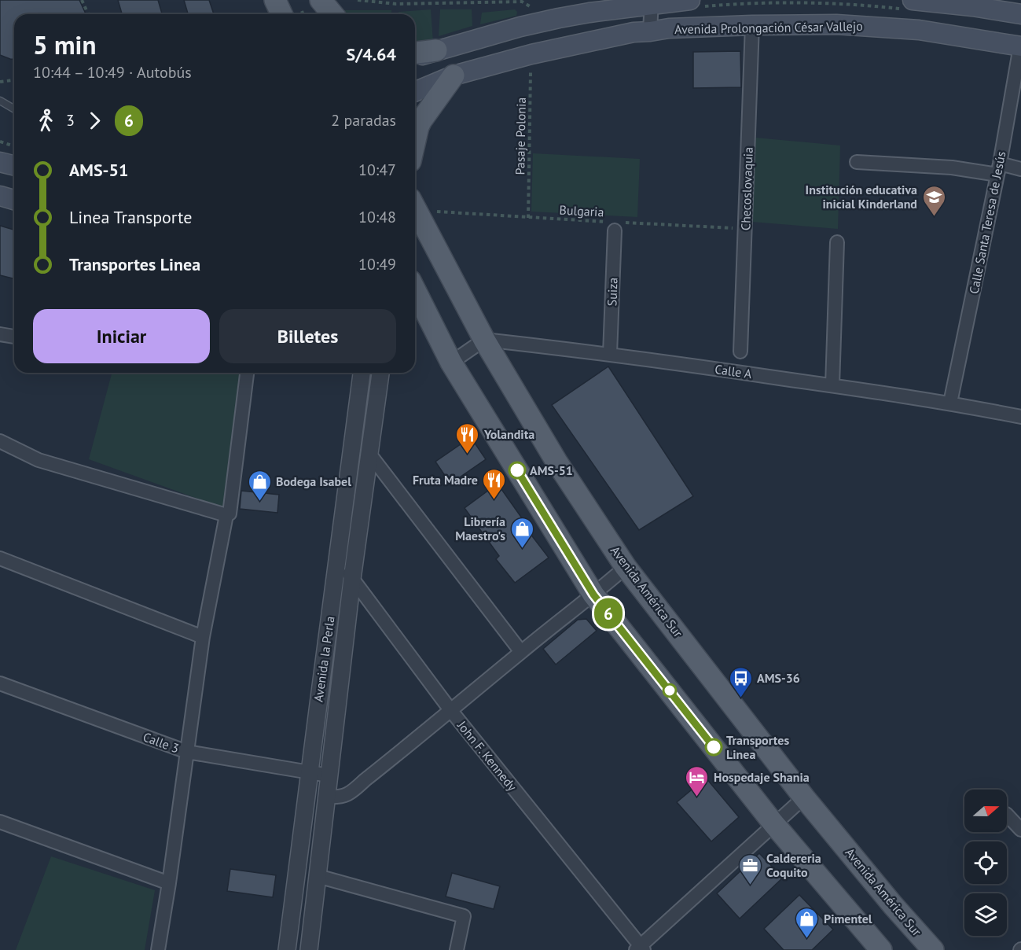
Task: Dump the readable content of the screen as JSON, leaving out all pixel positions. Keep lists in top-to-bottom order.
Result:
{
  "streets": {
    "main road": ["Avenida Prolongación César Vallejo", "Avenida América Sur"],
    "street": [
      "Checoslovaquia",
      "Calle Santa Teresa de Jesús",
      "Suiza",
      "Calle A",
      "Avenida la Perla",
      "Calle 3",
      "John F. Kennedy"
    ],
    "path": ["Pasaje Polonia", "Bulgaria"]
  },
  "crossings": [
    ["Avenida Prolongación César Vallejo", "Pasaje Polonia"],
    ["Avenida Prolongación César Vallejo", "Checoslovaquia"],
    ["Avenida Prolongación César Vallejo", "Calle Santa Teresa de Jesús"],
    ["Pasaje Polonia", "Bulgaria"],
    ["Checoslovaquia", "Bulgaria"],
    ["Bulgaria", "Suiza"],
    ["Calle Santa Teresa de Jesús", "Calle A"],
    ["Suiza", "Calle A"],
    ["Calle A", "Avenida América Sur"],
    ["Avenida la Perla", "Calle 3"],
    ["Avenida la Perla", "John F. Kennedy"]
  ],
  "places": {
    "school or university": ["Institución educativa inicial Kinderland"],
    "restaurant": ["Yolandita", "Fruta Madre"],
    "other": ["AMS-51", "Transportes Linea"],
    "shop": ["Bodega Isabel", "Librería Maestro's", "Pimentel"],
    "bus stop": ["AMS-36"],
    "hotel": ["Hospedaje Shania"],
    "office": ["Caldereria Coquito"]
  },
  "lines": ["bus line 6"],
  "north": "right",
  "page": {
    "on_map": "6",
    "heading": ["5 min", "10:44 – 10:49 · Autobús", "S/4.64"],
    "legs": ["3", "6", "2 paradas"],
    "list": [
      {
        "name": "AMS-51",
        "value": "10:47"
      },
      {
        "name": "Linea Transporte",
        "value": "10:48"
      },
      {
        "name": "Transportes Linea",
        "value": "10:49"
      }
    ],
    "buttons": ["Iniciar", "Billetes"]
  }
}
